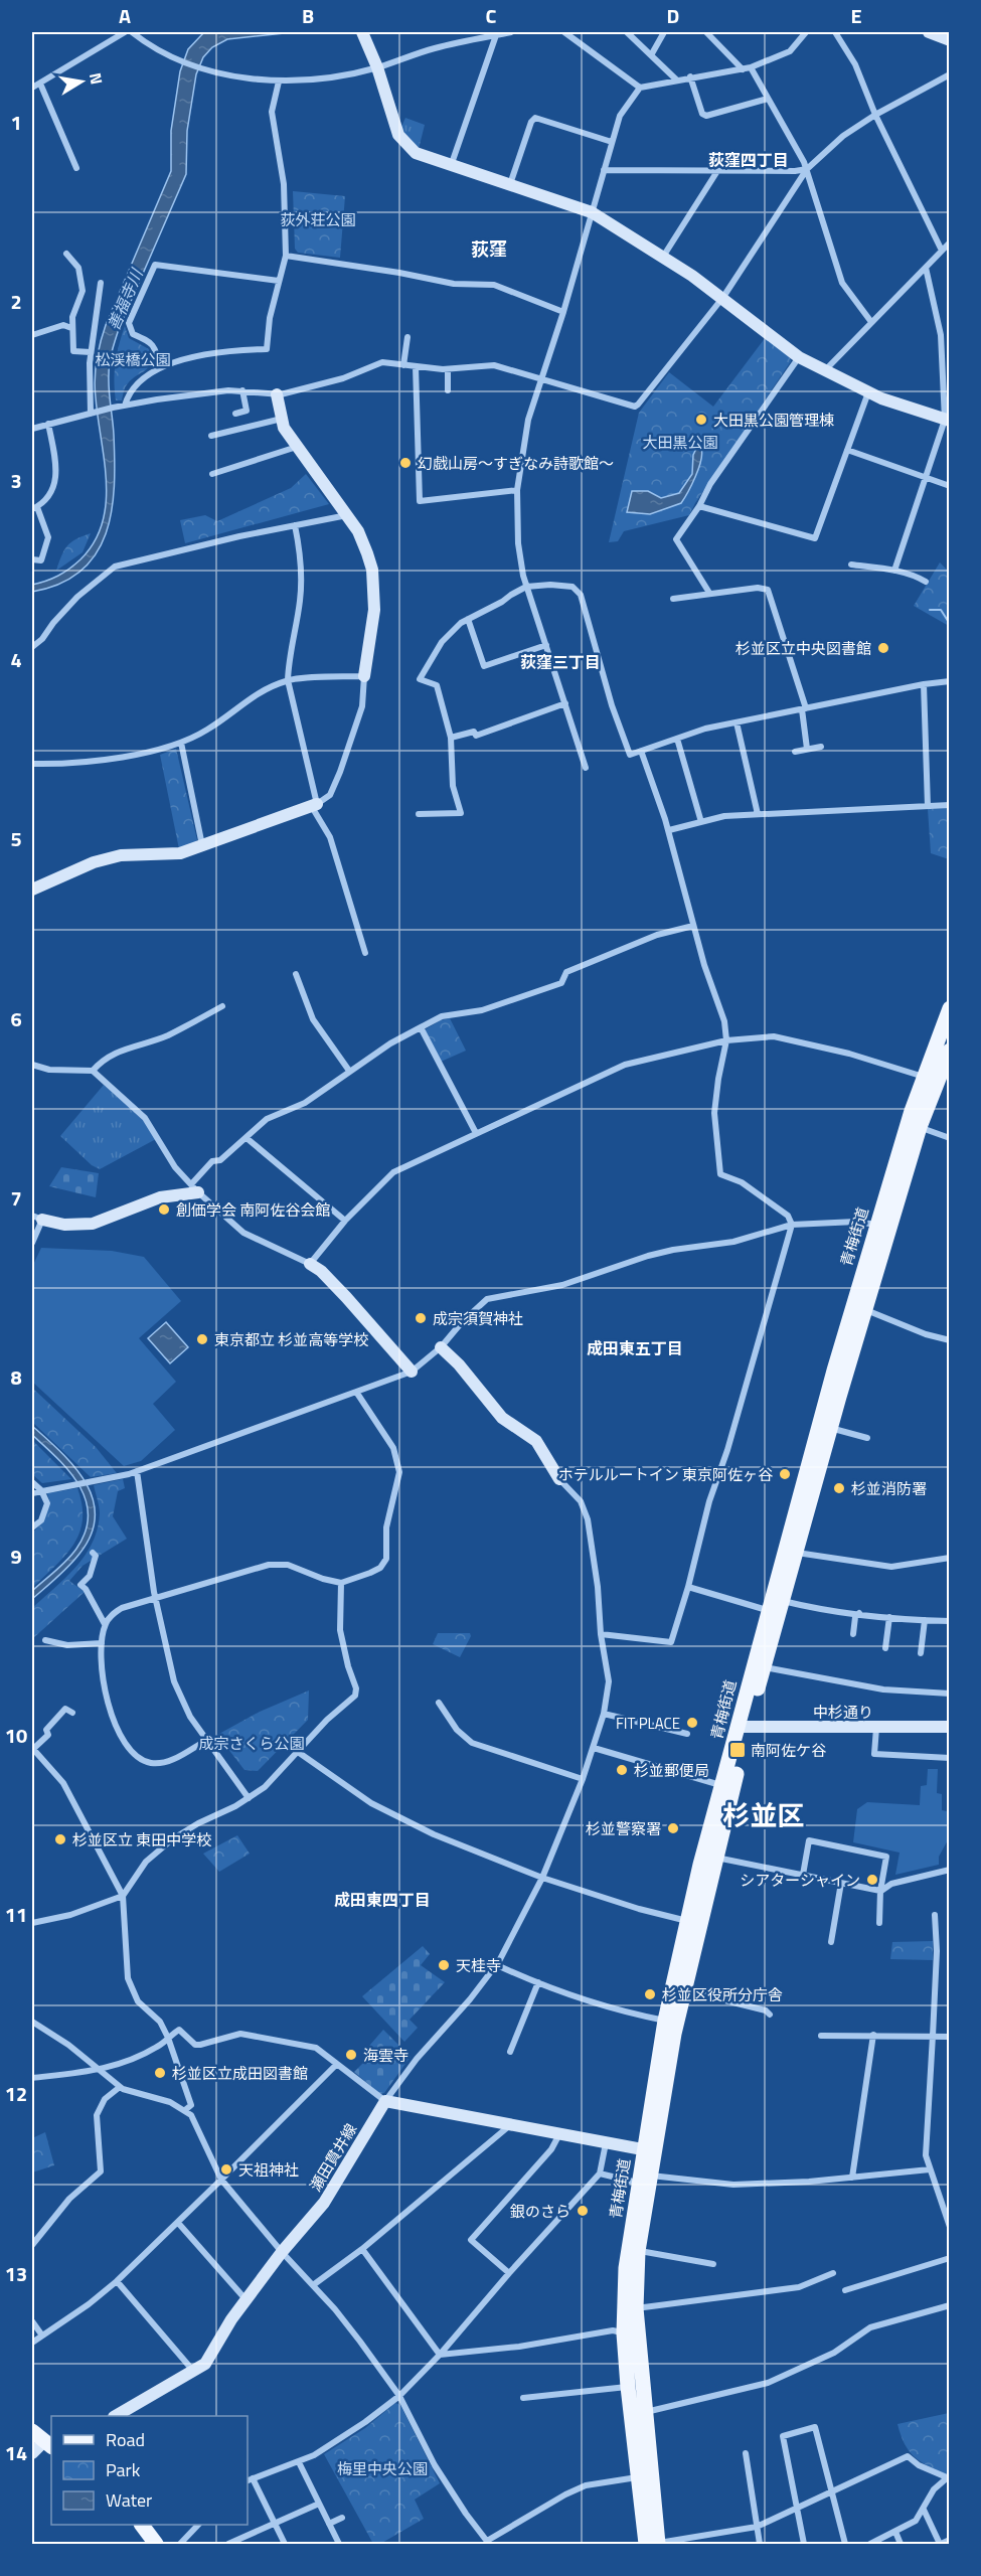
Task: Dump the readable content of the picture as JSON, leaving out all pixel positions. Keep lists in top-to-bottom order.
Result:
{
  "streets": {
    "main road": ["青梅街道"],
    "street": ["中杉通り", "瀬田貫井線"]
  },
  "crossings": [
    ["青梅街道", "中杉通り"]
  ],
  "districts": [
    "荻窪四丁目",
    "荻窪",
    "荻窪三丁目",
    "成田東五丁目",
    "杉並区",
    "成田東四丁目"
  ],
  "water": ["善福寺川"],
  "parks": [
    "荻外荘公園",
    "松渓橋公園",
    "大田黒公園",
    "成宗さくら公園",
    "梅里中央公園"
  ],
  "places": {
    "other": [
      "大田黒公園管理棟",
      "幻戯山房～すぎなみ詩歌館～",
      "杉並区立中央図書館",
      "創価学会 南阿佐谷会館",
      "成宗須賀神社",
      "東京都立 杉並高等学校",
      "ホテルルートイン 東京阿佐ヶ谷",
      "杉並消防署",
      "FIT PLACE",
      "杉並郵便局",
      "杉並警察署",
      "杉並区立 東田中学校",
      "シアターシャイン",
      "天桂寺",
      "杉並区役所分庁舎",
      "海雲寺",
      "杉並区立成田図書館",
      "天祖神社",
      "銀のさら"
    ],
    "transit": ["南阿佐ケ谷"]
  },
  "legend": ["Road", "Park", "Water"],
  "north": "right",
  "grid": {
    "columns": [
      "A",
      "B",
      "C",
      "D",
      "E"
    ],
    "rows": [
      "1",
      "2",
      "3",
      "4",
      "5",
      "6",
      "7",
      "8",
      "9",
      "10",
      "11",
      "12",
      "13",
      "14"
    ]
  }
}
